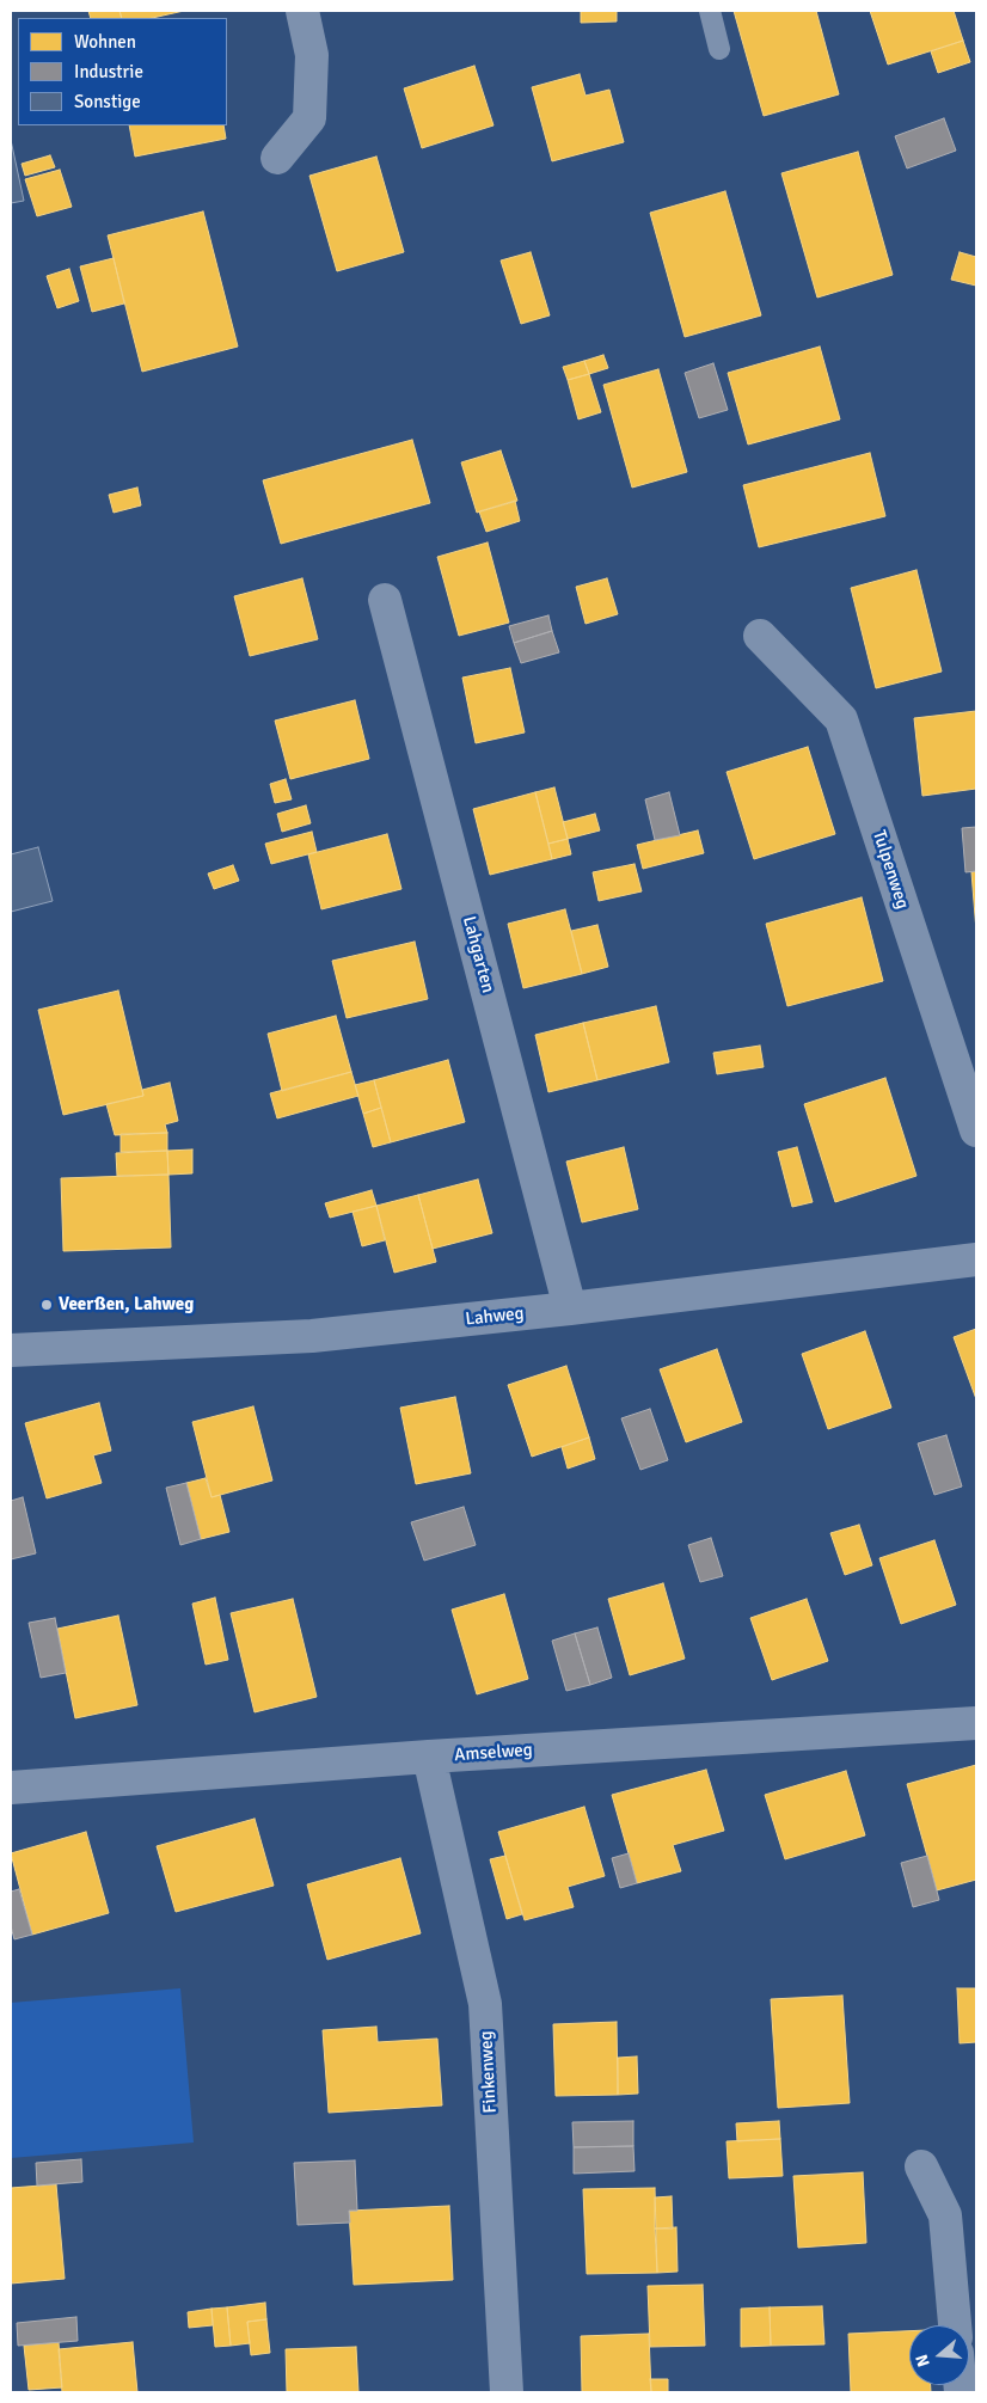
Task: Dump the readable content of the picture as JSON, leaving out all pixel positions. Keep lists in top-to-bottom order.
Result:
{
  "streets": {
    "street": [
      "Tulpenweg",
      "Lahgarten",
      "Lahweg",
      "Amselweg",
      "Finkenweg"
    ]
  },
  "crossings": [
    ["Lahgarten", "Lahweg"],
    ["Amselweg", "Finkenweg"]
  ],
  "places": ["Veerßen, Lahweg"],
  "legend": ["Wohnen", "Industrie", "Sonstige"],
  "north": "left"
}
